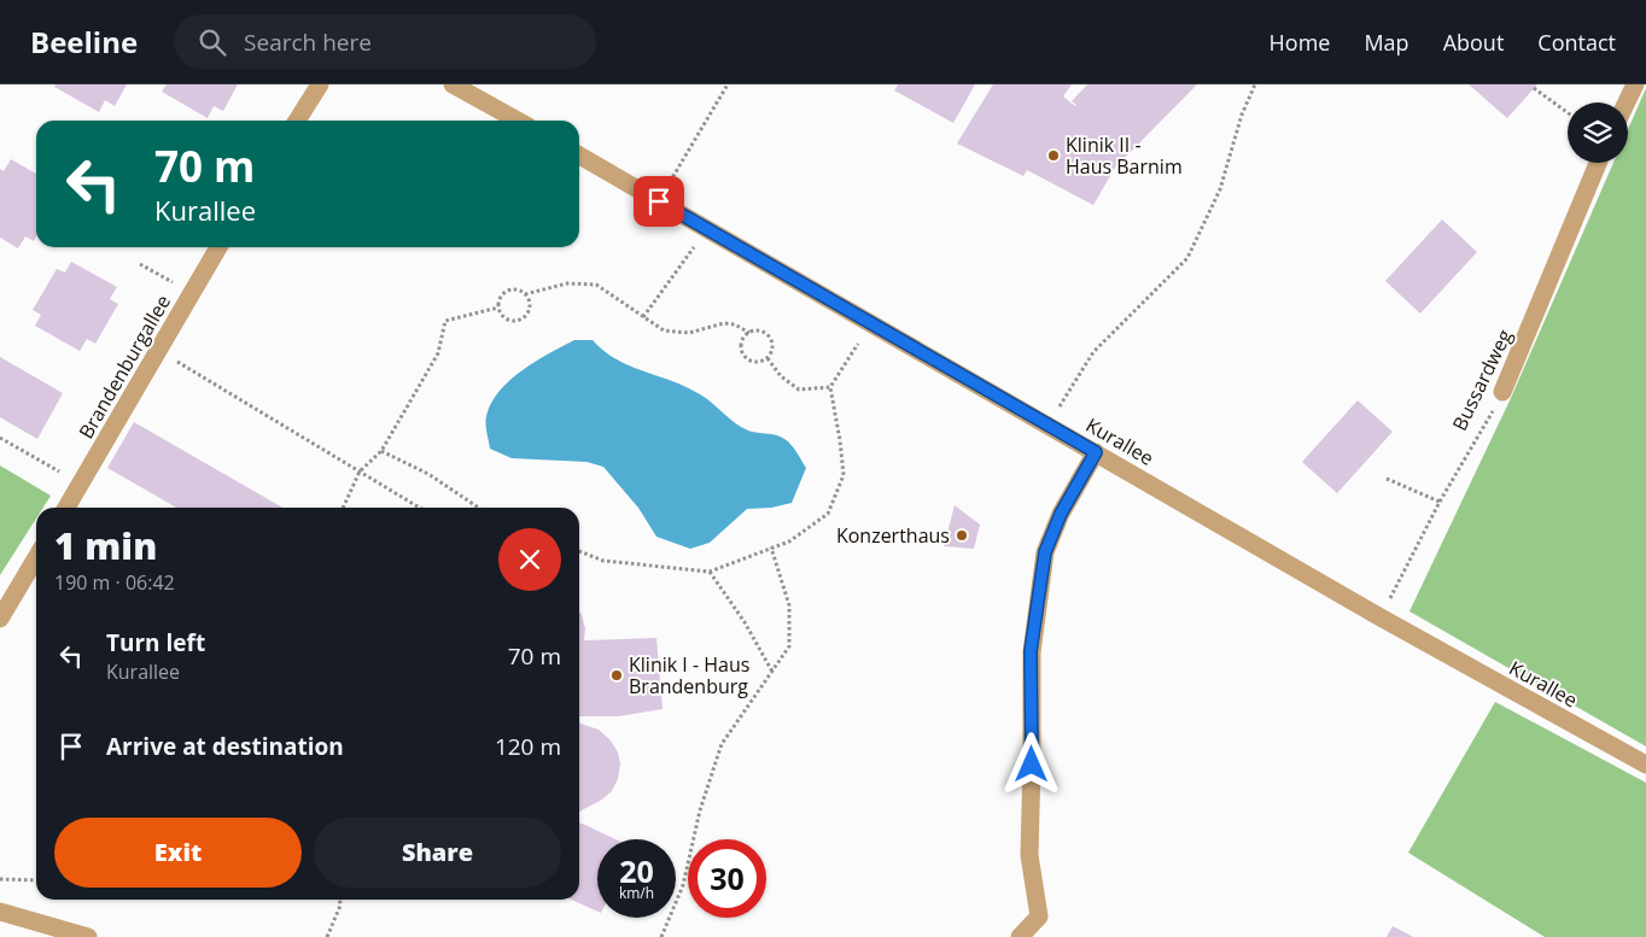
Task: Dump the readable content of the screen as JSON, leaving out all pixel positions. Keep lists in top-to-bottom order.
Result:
{
  "streets": {
    "street": ["Brandenburgallee", "Bussardweg", "Kurallee"]
  },
  "crossings": [
    ["Bussardweg", "Kurallee"]
  ],
  "places": ["Klinik II - Haus Barnim", "Konzerthaus", "Klinik I - Haus Brandenburg"],
  "page": {
    "header": "Beeline",
    "search": "Search here",
    "nav": [
      "Home",
      "Map",
      "About",
      "Contact"
    ],
    "turn": ["70 m", "Kurallee"],
    "heading": ["1 min", "190 m · 06:42"],
    "list": [
      {
        "name": "Turn left",
        "note": "Kurallee",
        "value": "70 m"
      },
      {
        "name": "Arrive at destination",
        "value": "120 m"
      }
    ],
    "buttons": ["Exit", "Share"],
    "speed": "20 km/h",
    "limit": "30"
  }
}
